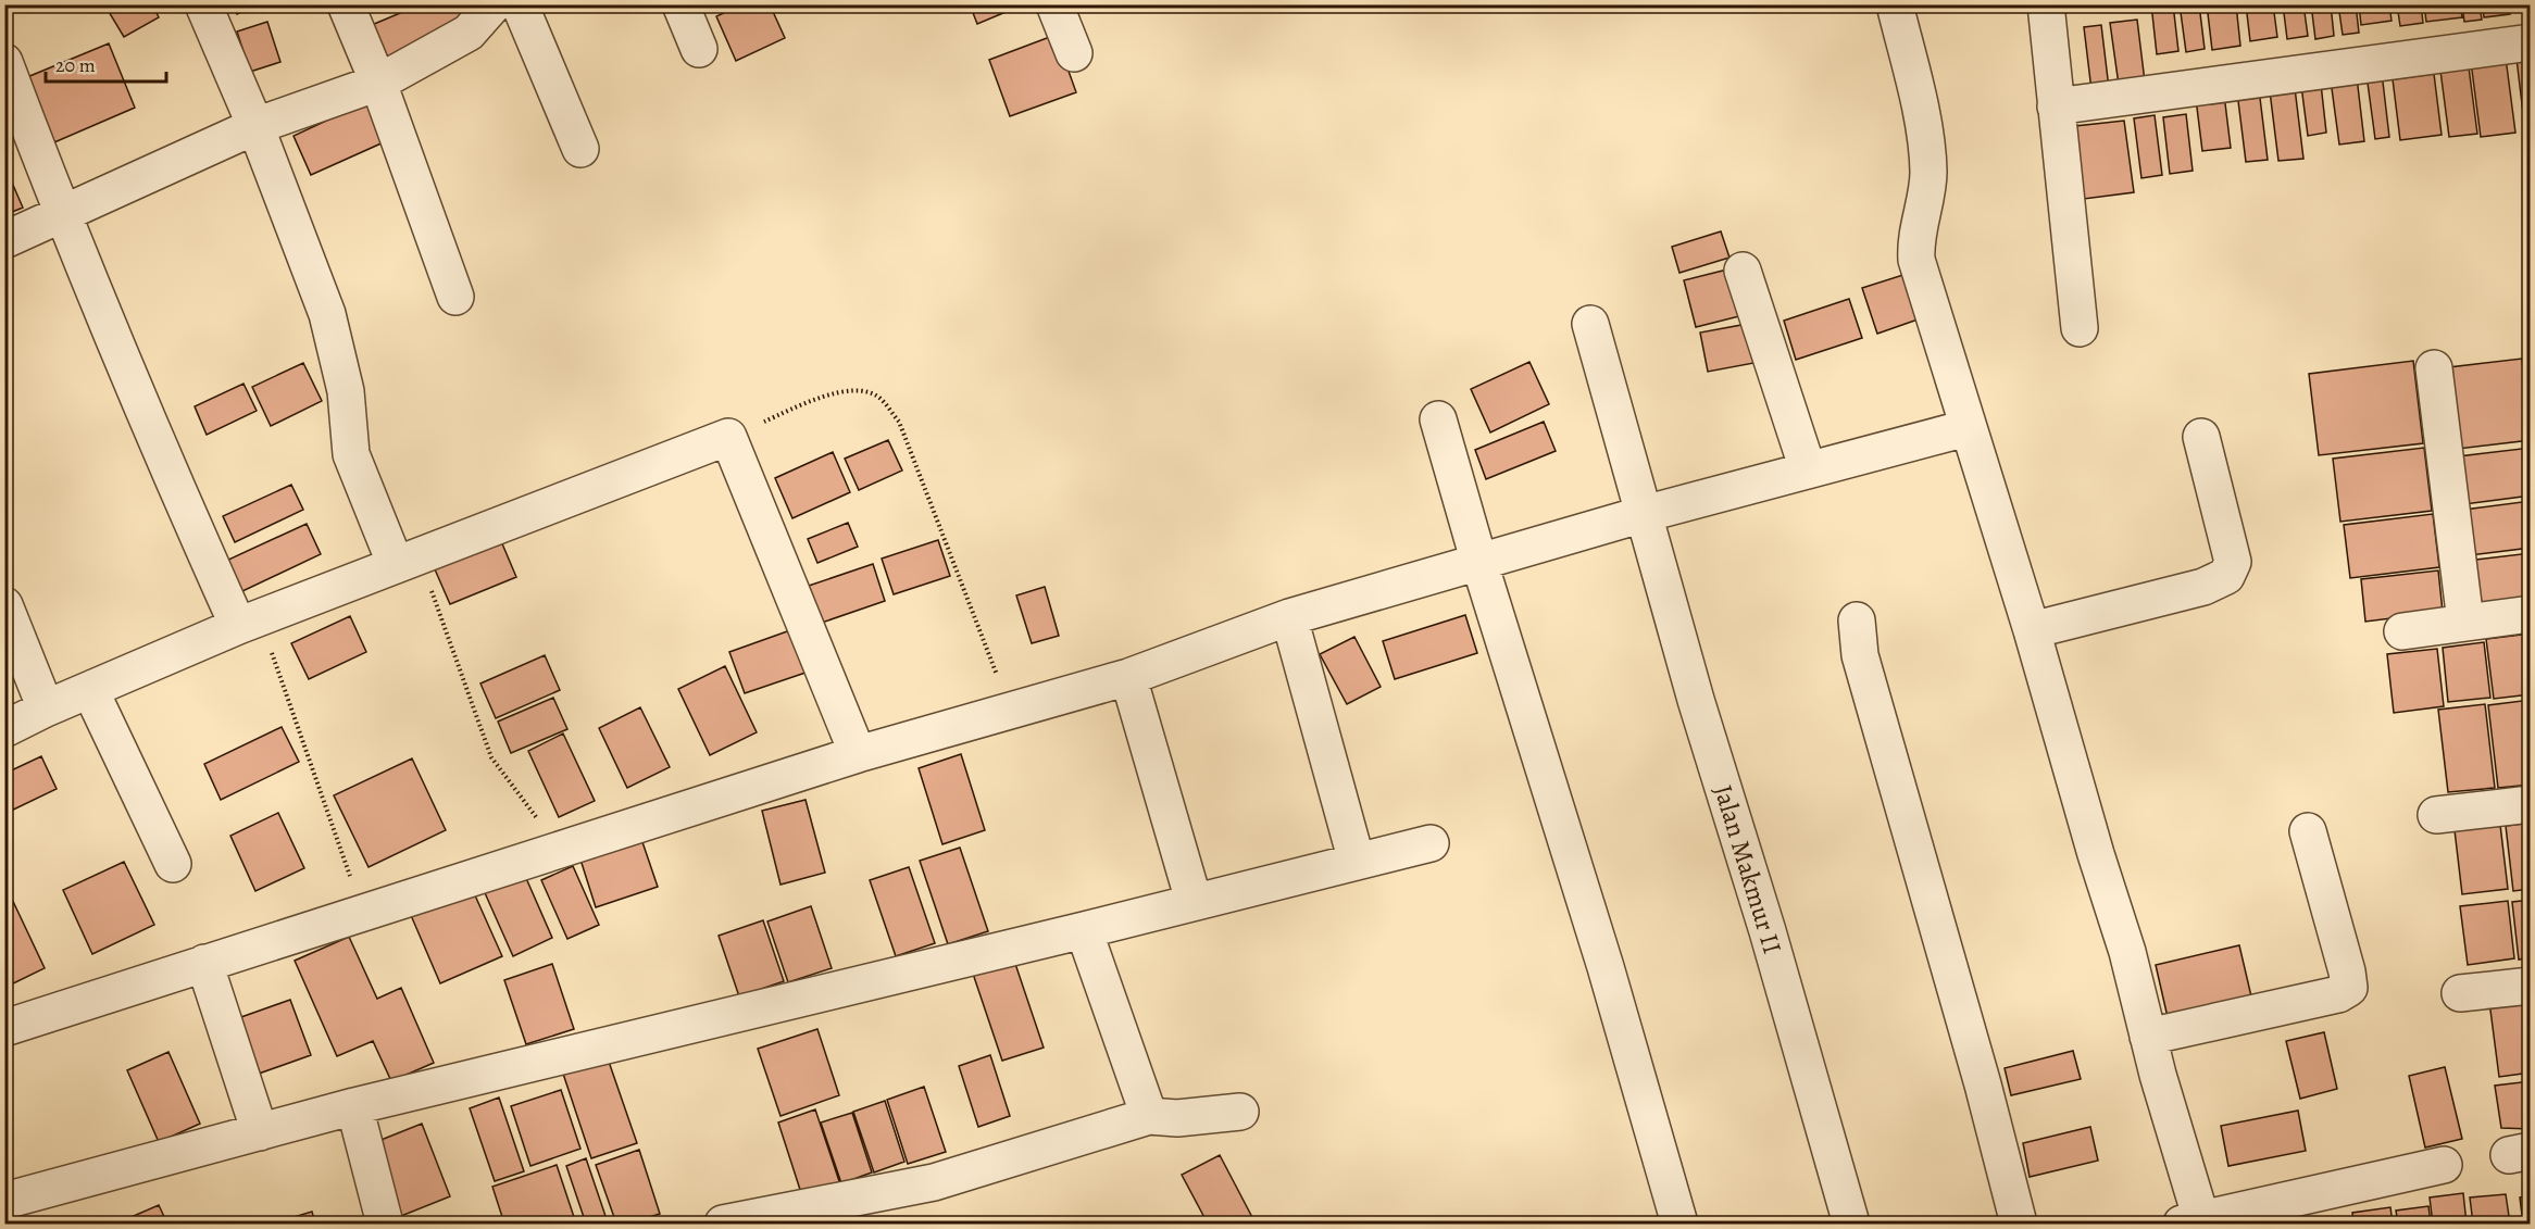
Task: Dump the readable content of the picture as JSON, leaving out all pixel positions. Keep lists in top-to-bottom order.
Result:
{
  "streets": {
    "street": ["Jalan Makmur II"]
  },
  "scale_bar": "20 m"
}
